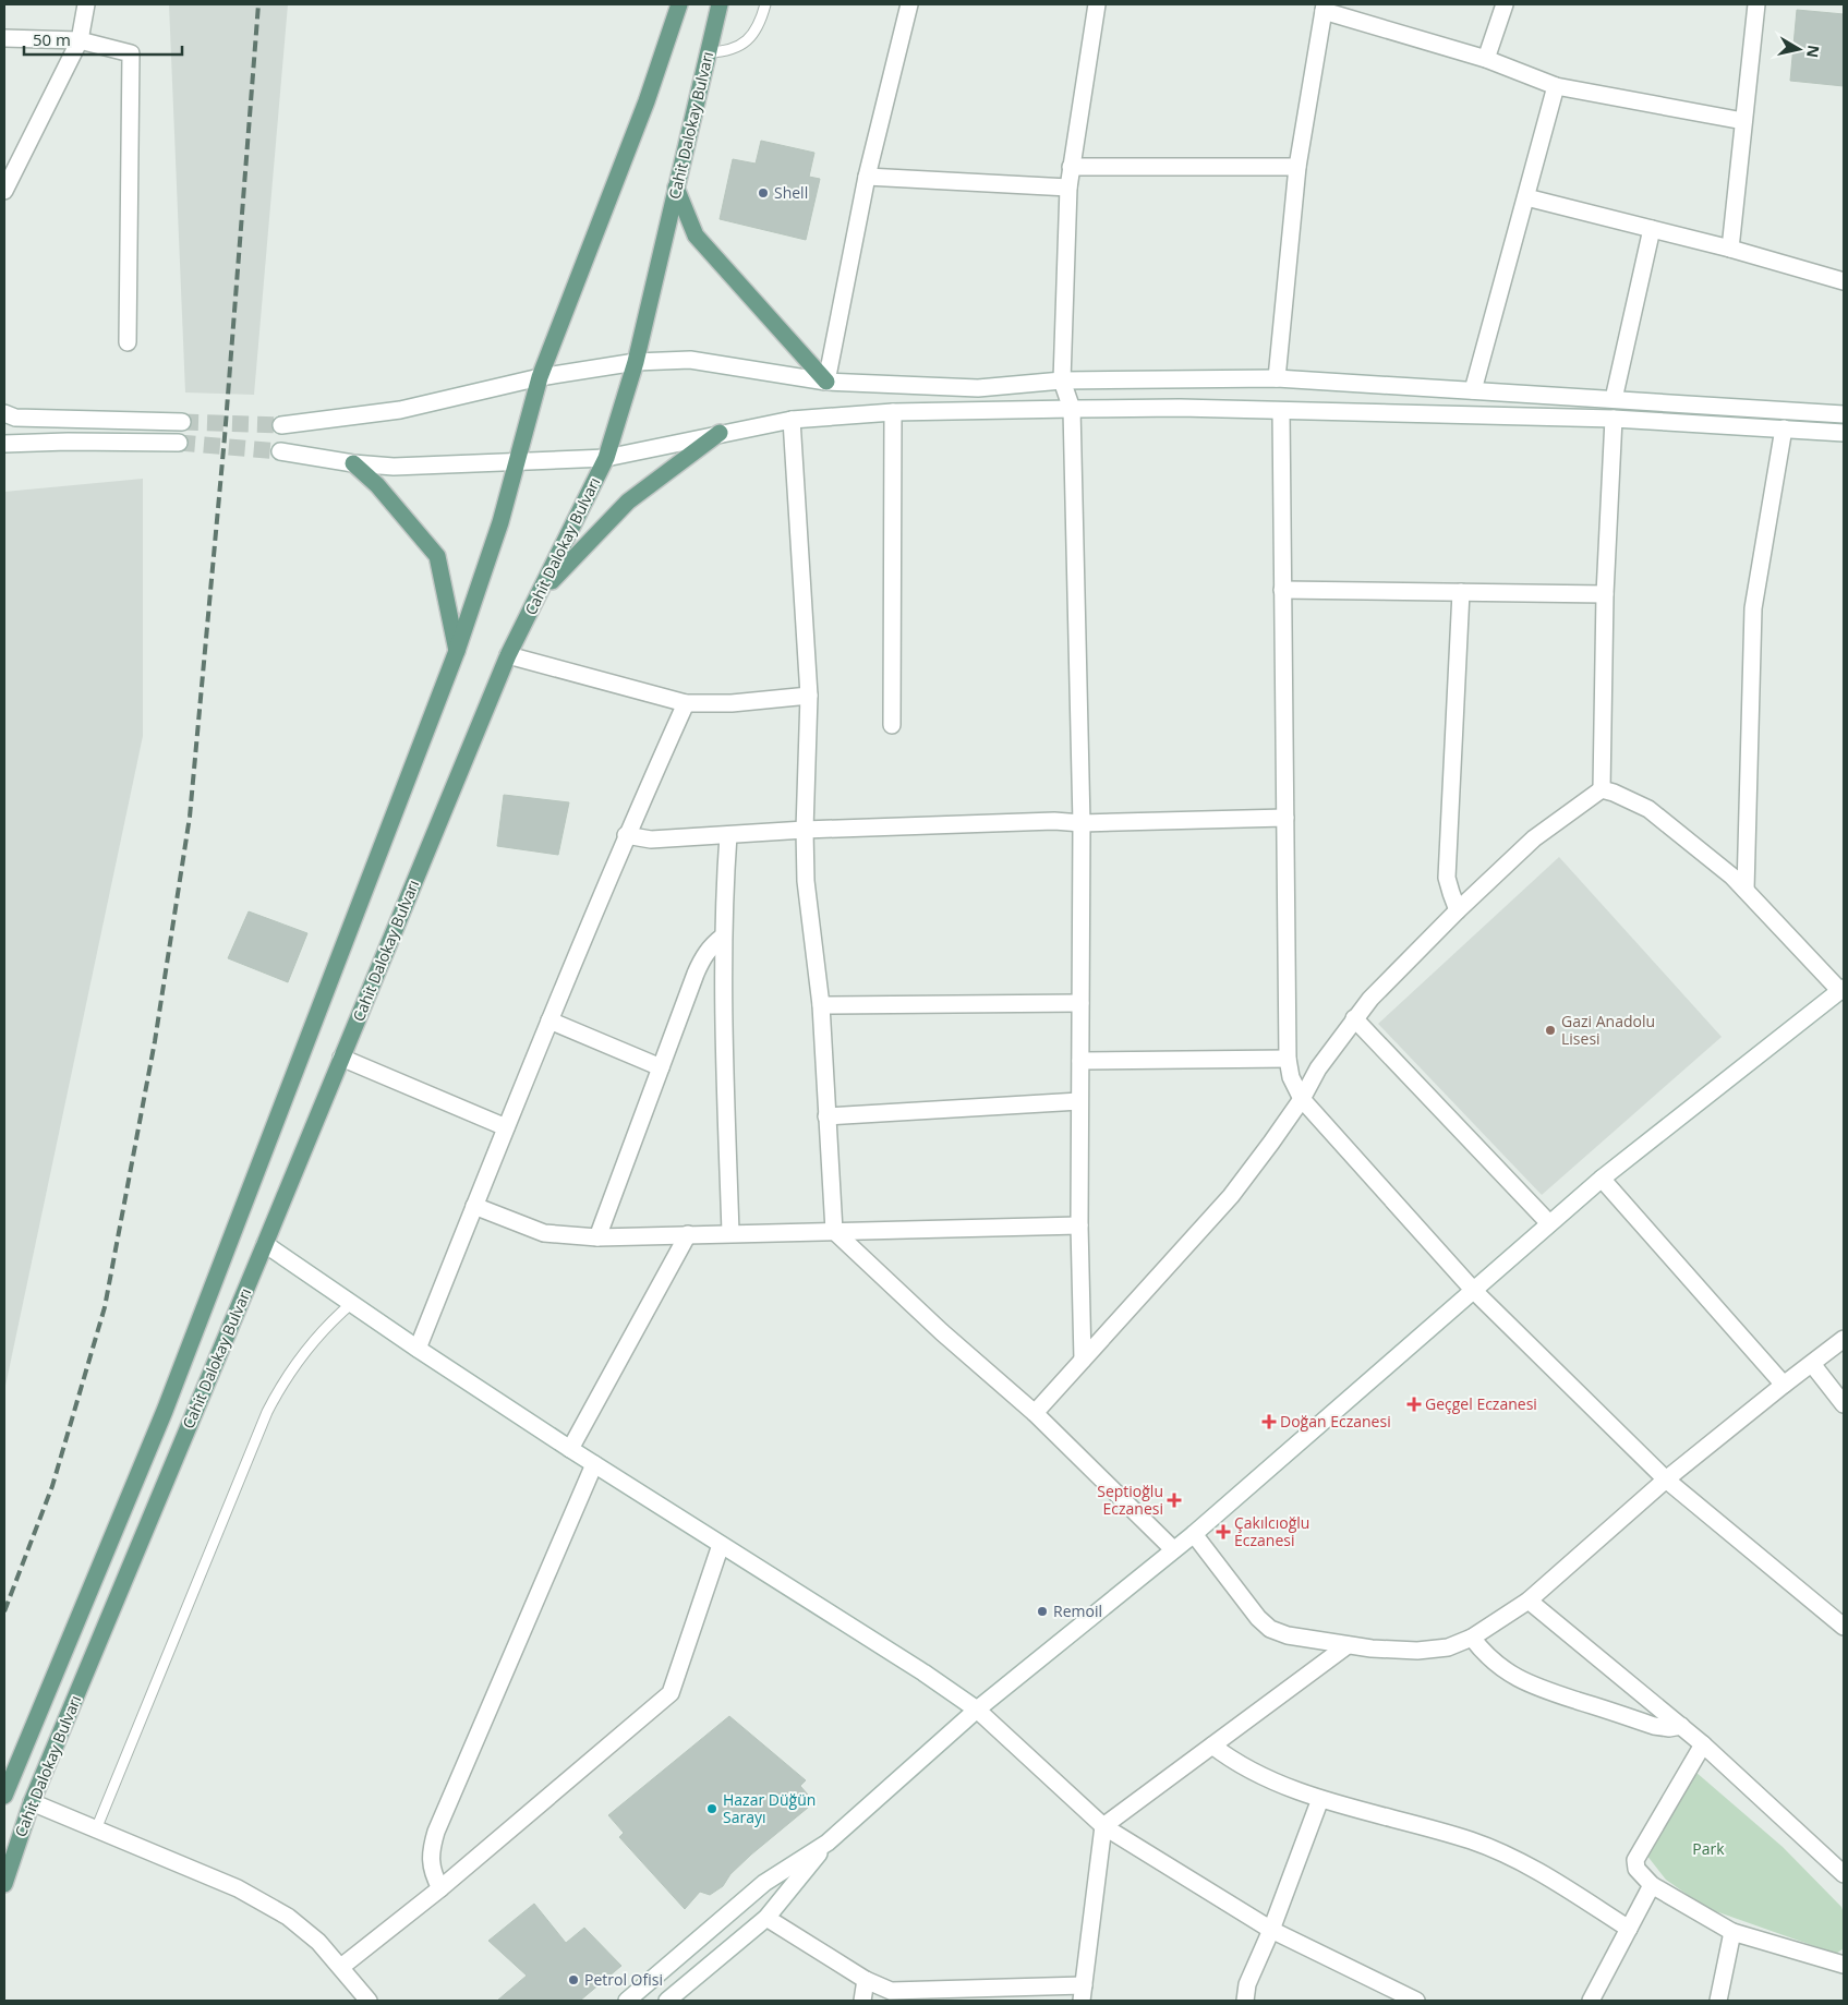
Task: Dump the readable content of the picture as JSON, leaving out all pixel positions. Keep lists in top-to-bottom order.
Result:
{
  "streets": {
    "main road": ["Cahit Dalokay Bulvarı"]
  },
  "parks": ["Park"],
  "places": {
    "other": [
      "Shell",
      "Gazi Anadolu Lisesi",
      "Remoil",
      "Hazar Düğün Sarayı",
      "Petrol Ofisi"
    ],
    "health": [
      "Geçgel Eczanesi",
      "Doğan Eczanesi",
      "Septioğlu Eczanesi",
      "Çakılcıoğlu Eczanesi"
    ]
  },
  "scale_bar": "50 m",
  "north": "right"
}
